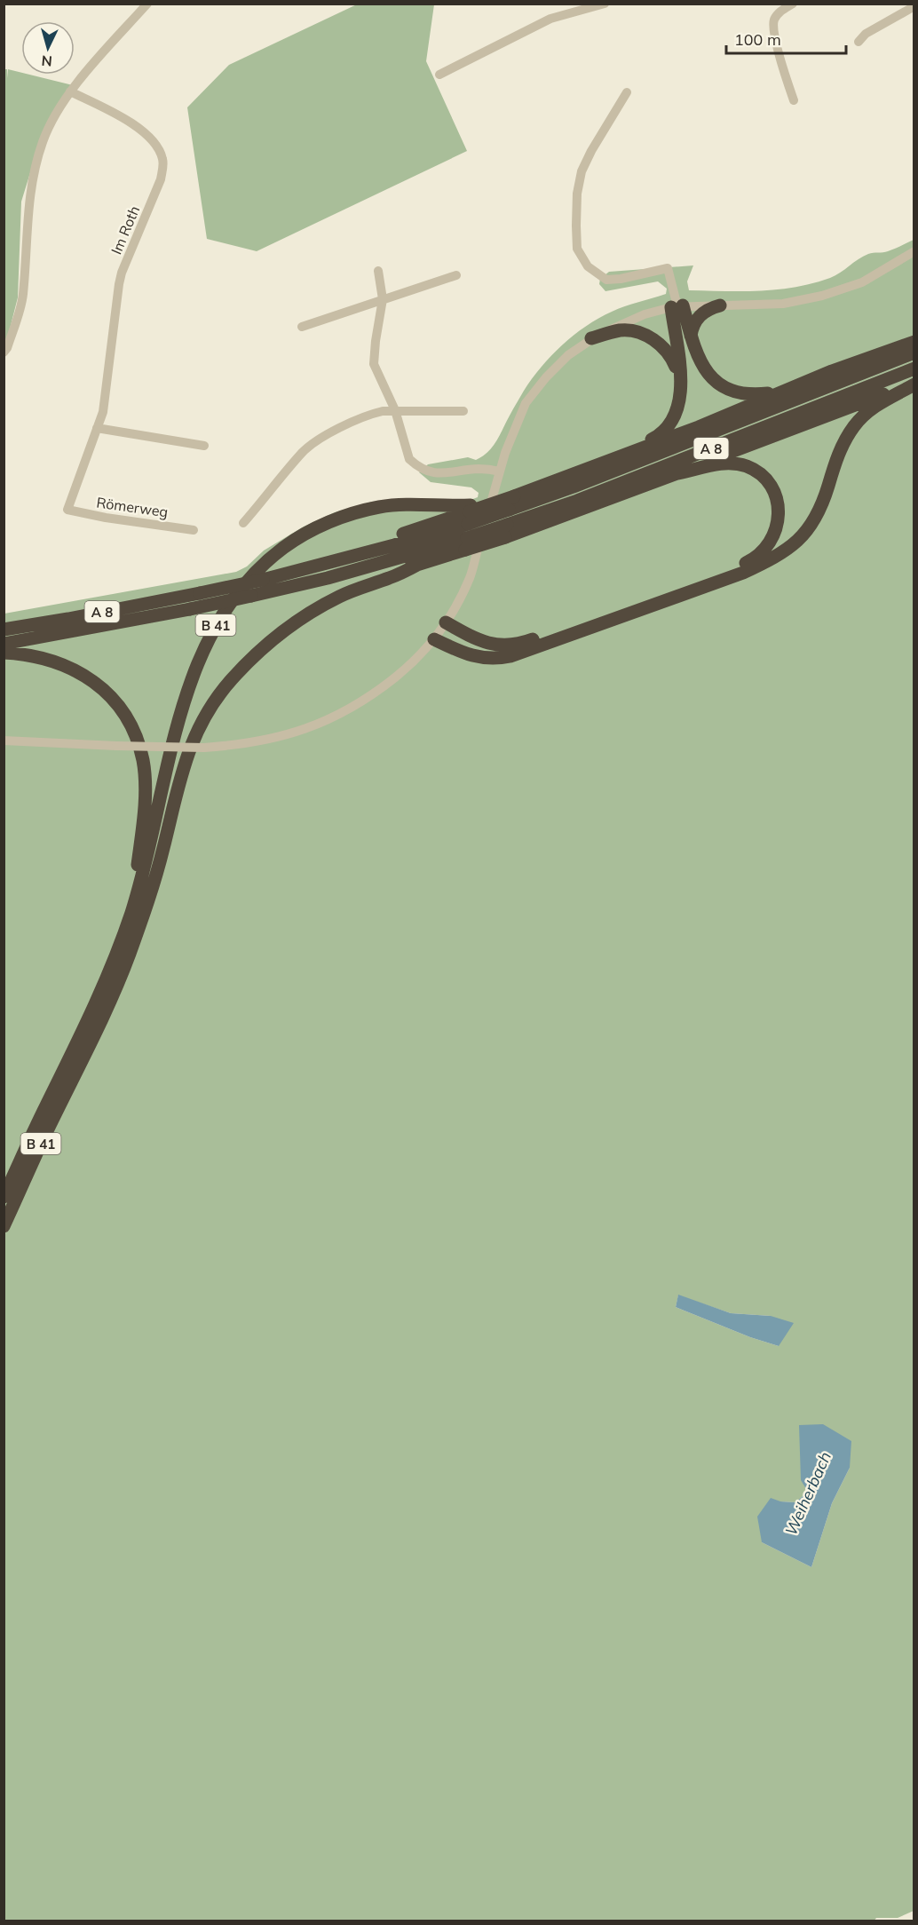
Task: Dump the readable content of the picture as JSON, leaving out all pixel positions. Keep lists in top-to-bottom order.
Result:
{
  "streets": {
    "highway": ["A 8", "B 41"],
    "street": ["Im Roth", "Römerweg"]
  },
  "crossings": [
    ["Im Roth", "Römerweg"],
    ["A 8", "B 41"]
  ],
  "water": ["Weiherbach"],
  "scale_bar": "100 m",
  "north": "bottom"
}
